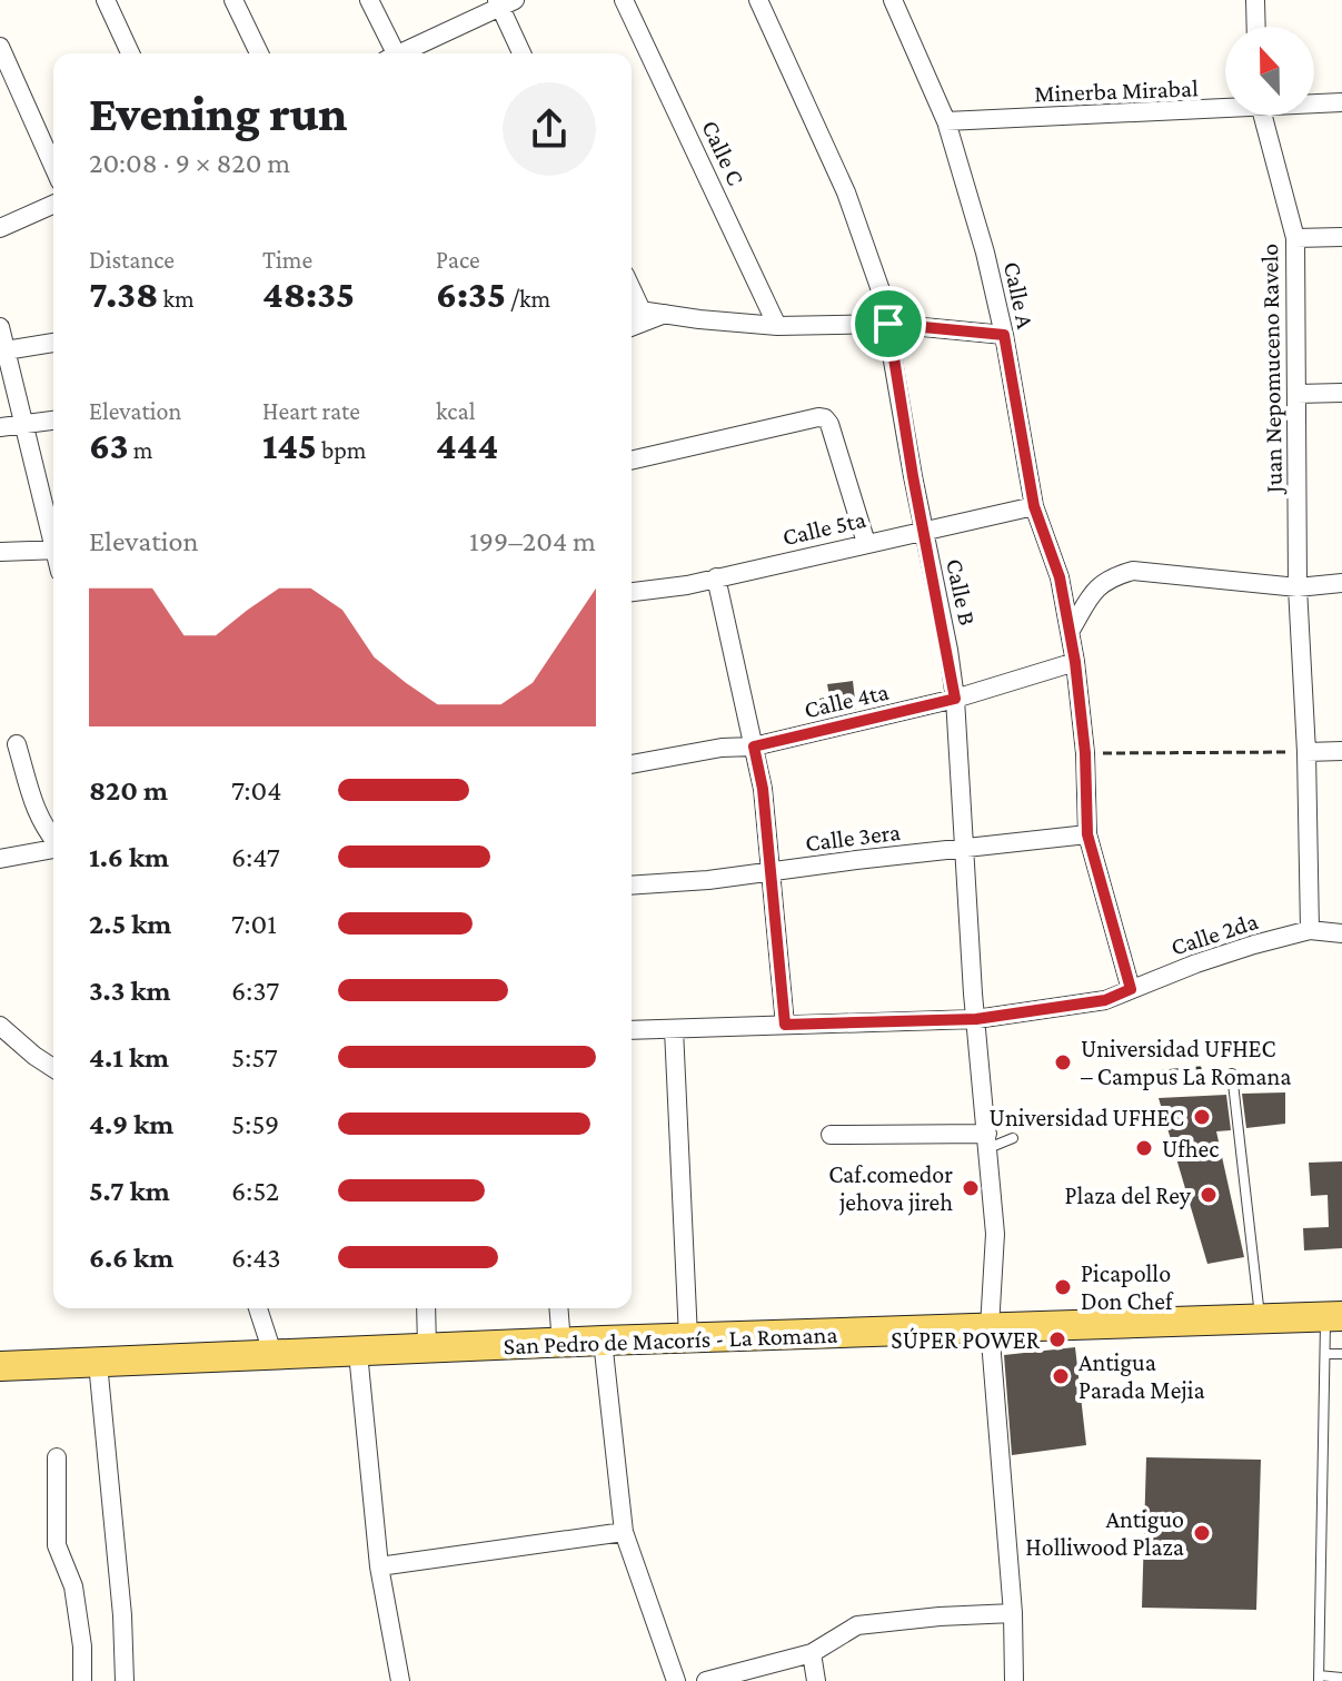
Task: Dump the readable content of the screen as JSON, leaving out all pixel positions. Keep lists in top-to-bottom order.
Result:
{
  "streets": {
    "main road": ["San Pedro de Macorís - La Romana"],
    "street": [
      "Minerba Mirabal",
      "Calle C",
      "Calle A",
      "Juan Nepomuceno Ravelo",
      "Calle 5ta",
      "Calle B",
      "Calle 4ta",
      "Calle 3era",
      "Calle 2da"
    ]
  },
  "crossings": [
    ["Minerba Mirabal", "Calle A"],
    ["Calle A", "Calle 5ta"],
    ["Calle A", "Calle 4ta"],
    ["Calle A", "Calle 3era"],
    ["Calle A", "Calle 2da"],
    ["Juan Nepomuceno Ravelo", "Calle 2da"],
    ["Calle 5ta", "Calle B"],
    ["Calle B", "Calle 4ta"],
    ["Calle B", "Calle 3era"],
    ["Calle B", "Calle 2da"],
    ["Calle B", "San Pedro de Macorís - La Romana"]
  ],
  "places": [
    "Universidad UFHEC – Campus La Romana",
    "Universidad UFHEC",
    "Ufhec",
    "Caf.comedor jehova jireh",
    "Plaza del Rey",
    "Picapollo Don Chef",
    "SÚPER POWER",
    "Antigua Parada Mejia",
    "Antiguo Holliwood Plaza"
  ],
  "north": "top",
  "page": {
    "heading": ["Evening run", "20:08 · 9 × 820 m"],
    "stats": [
      ["Distance", "7.38 km"],
      ["Time", "48:35"],
      ["Pace", "6:35 /km"],
      ["Elevation", "63 m"],
      ["Heart rate", "145 bpm"],
      ["kcal", "444"]
    ],
    "chart": ["Elevation", "199–204 m"],
    "list": [
      {
        "name": "820 m",
        "note": "7:04"
      },
      {
        "name": "1.6 km",
        "note": "6:47"
      },
      {
        "name": "2.5 km",
        "note": "7:01"
      },
      {
        "name": "3.3 km",
        "note": "6:37"
      },
      {
        "name": "4.1 km",
        "note": "5:57"
      },
      {
        "name": "4.9 km",
        "note": "5:59"
      },
      {
        "name": "5.7 km",
        "note": "6:52"
      },
      {
        "name": "6.6 km",
        "note": "6:43"
      }
    ]
  }
}
